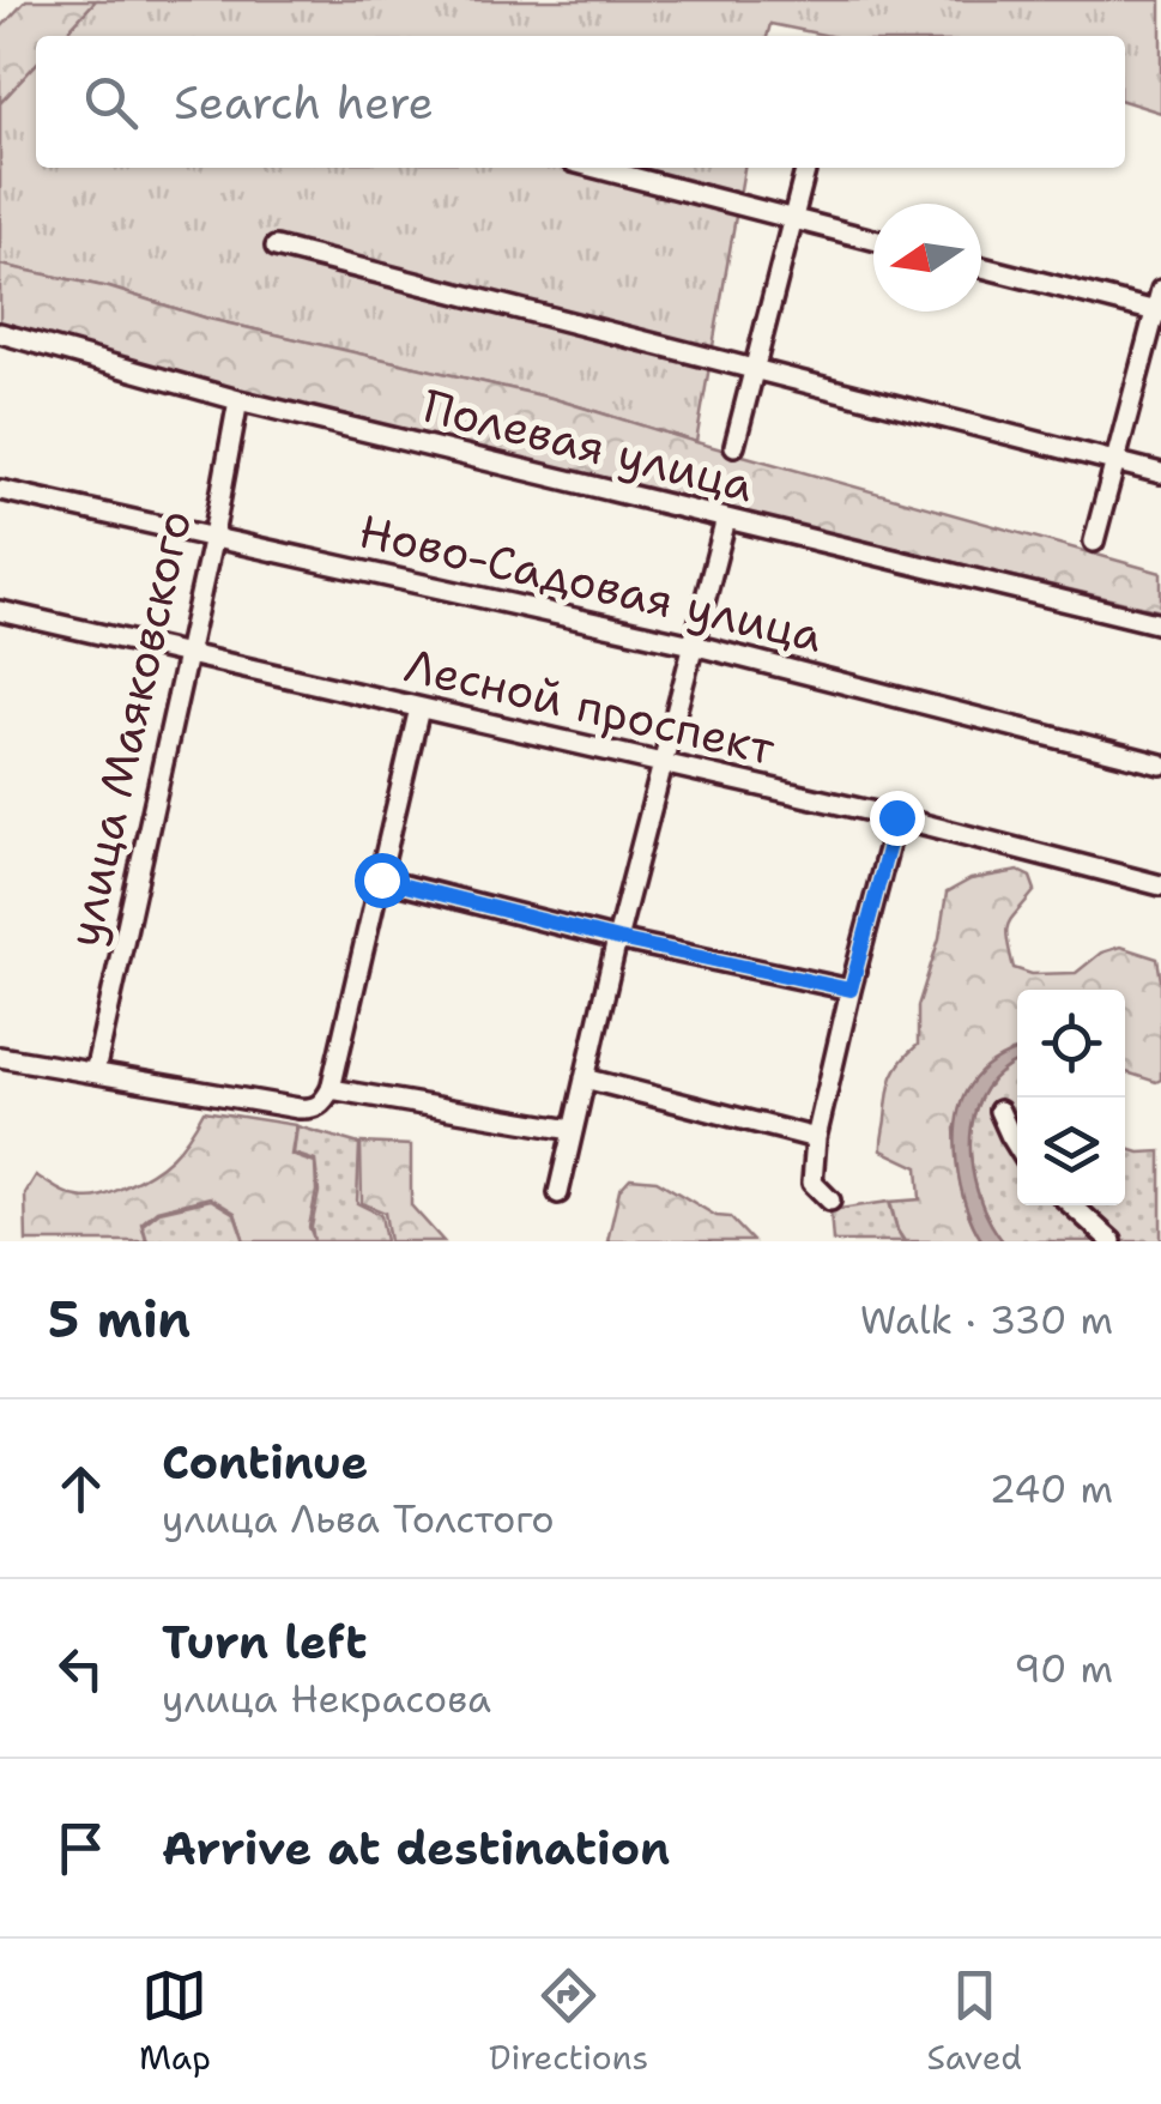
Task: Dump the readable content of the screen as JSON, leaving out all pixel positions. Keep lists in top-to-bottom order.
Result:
{
  "streets": {
    "street": [
      "Полевая улица",
      "Ново-Садовая улица",
      "Лесной проспект",
      "улица Маяковского"
    ]
  },
  "crossings": [
    ["Полевая улица", "улица Маяковского"],
    ["Ново-Садовая улица", "улица Маяковского"],
    ["Лесной проспект", "улица Маяковского"]
  ],
  "north": "left",
  "page": {
    "search": "Search here",
    "heading": ["5 min", "Walk · 330 m"],
    "list": [
      ["Continue", "улица Льва Толстого", "240 m"],
      ["Turn left", "улица Некрасова", "90 m"],
      "Arrive at destination"
    ],
    "nav": ["Map", "Directions", "Saved"]
  }
}
